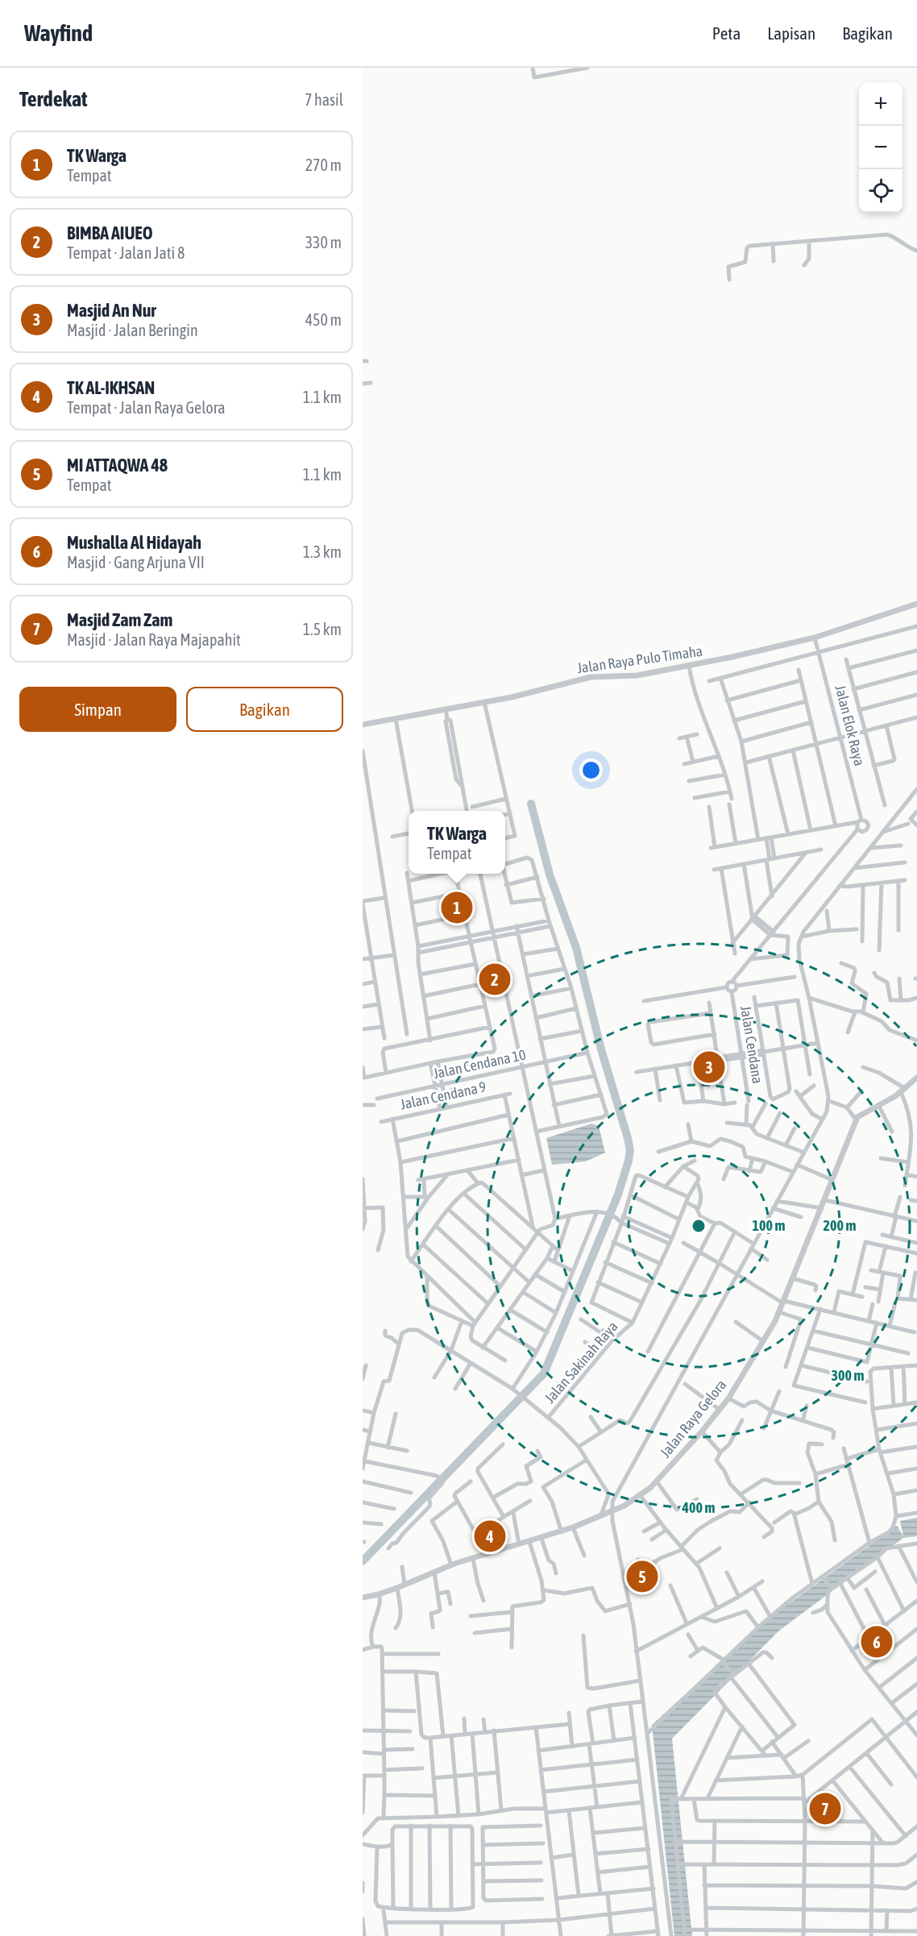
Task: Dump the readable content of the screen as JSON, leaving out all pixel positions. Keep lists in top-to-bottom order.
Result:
{
  "streets": {
    "street": [
      "Jalan Raya Pulo Timaha",
      "Jalan Elok Raya",
      "Jalan Cendana",
      "Jalan Cendana 10",
      "Jalan Cendana 9",
      "Jalan Sakinah Raya",
      "Jalan Raya Gelora"
    ]
  },
  "crossings": [
    ["Jalan Raya Pulo Timaha", "Jalan Elok Raya"]
  ],
  "page": {
    "header": "Wayfind",
    "nav": ["Peta", "Lapisan", "Bagikan"],
    "heading": ["Terdekat", "7 hasil"],
    "map_buttons": ["+", "−"],
    "list": [
      {
        "mark": "1",
        "name": "TK Warga",
        "note": "Tempat",
        "value": "270 m"
      },
      {
        "mark": "2",
        "name": "BIMBA AIUEO",
        "note": "Tempat · Jalan Jati 8",
        "value": "330 m"
      },
      {
        "mark": "3",
        "name": "Masjid An Nur",
        "note": "Masjid · Jalan Beringin",
        "value": "450 m"
      },
      {
        "mark": "4",
        "name": "TK AL-IKHSAN",
        "note": "Tempat · Jalan Raya Gelora",
        "value": "1.1 km"
      },
      {
        "mark": "5",
        "name": "MI ATTAQWA 48",
        "note": "Tempat",
        "value": "1.1 km"
      },
      {
        "mark": "6",
        "name": "Mushalla Al Hidayah",
        "note": "Masjid · Gang Arjuna VII",
        "value": "1.3 km"
      },
      {
        "mark": "7",
        "name": "Masjid Zam Zam",
        "note": "Masjid · Jalan Raya Majapahit",
        "value": "1.5 km"
      }
    ],
    "buttons": ["Simpan", "Bagikan"],
    "popup": ["TK Warga", "Tempat"],
    "pins": [
      "1",
      "2",
      "3",
      "4",
      "5",
      "6",
      "7"
    ]
  },
  "rings": [
    "100 m",
    "200 m",
    "300 m",
    "400 m"
  ]
}
